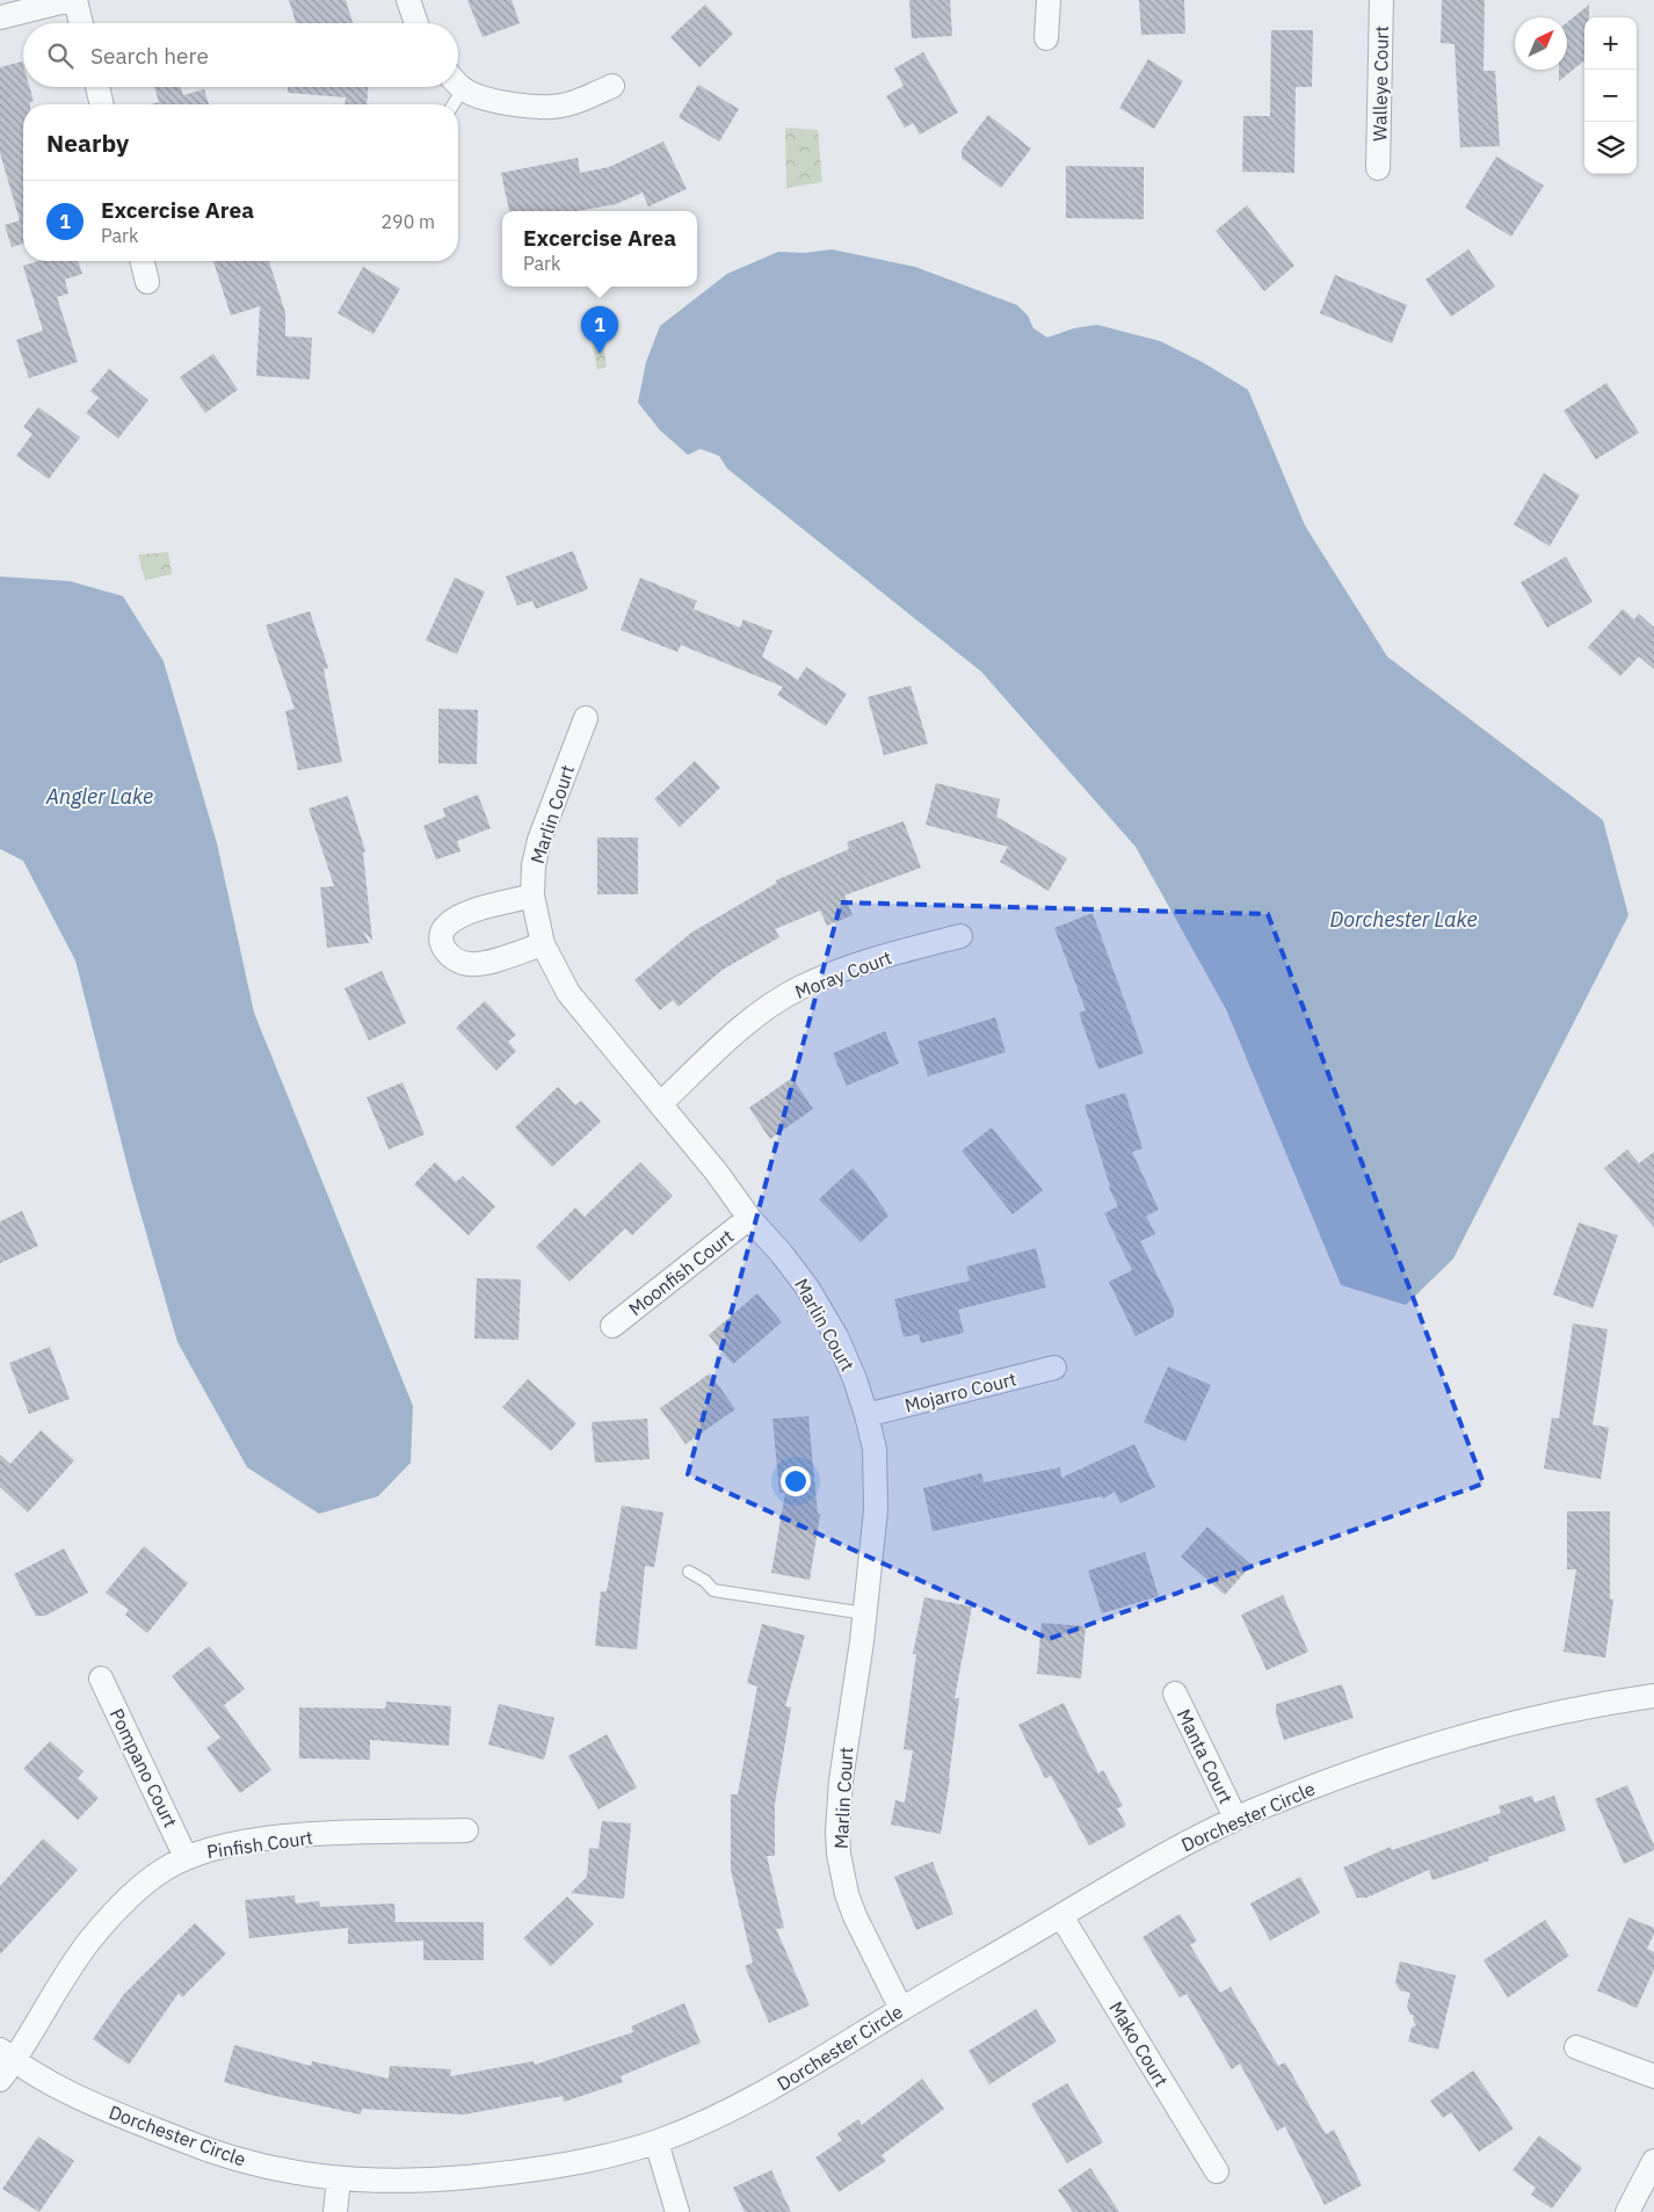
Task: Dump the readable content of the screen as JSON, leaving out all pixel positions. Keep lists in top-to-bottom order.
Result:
{
  "streets": {
    "street": [
      "Walleye Court",
      "Marlin Court",
      "Moray Court",
      "Moonfish Court",
      "Mojarro Court",
      "Manta Court",
      "Pompano Court",
      "Dorchester Circle",
      "Pinfish Court",
      "Mako Court"
    ]
  },
  "crossings": [
    ["Marlin Court", "Moray Court"],
    ["Marlin Court", "Moonfish Court"],
    ["Marlin Court", "Mojarro Court"],
    ["Marlin Court", "Dorchester Circle"],
    ["Manta Court", "Dorchester Circle"],
    ["Pompano Court", "Pinfish Court"],
    ["Dorchester Circle", "Pinfish Court"],
    ["Dorchester Circle", "Mako Court"]
  ],
  "water": ["Angler Lake", "Dorchester Lake"],
  "north": "top right",
  "page": {
    "map_buttons": ["+", "−"],
    "search": "Search here",
    "heading": "Nearby",
    "list": [
      {
        "mark": "1",
        "name": "Excercise Area",
        "note": "Park",
        "value": "290 m"
      }
    ],
    "popup": ["Excercise Area", "Park"],
    "pins": "1"
  }
}
